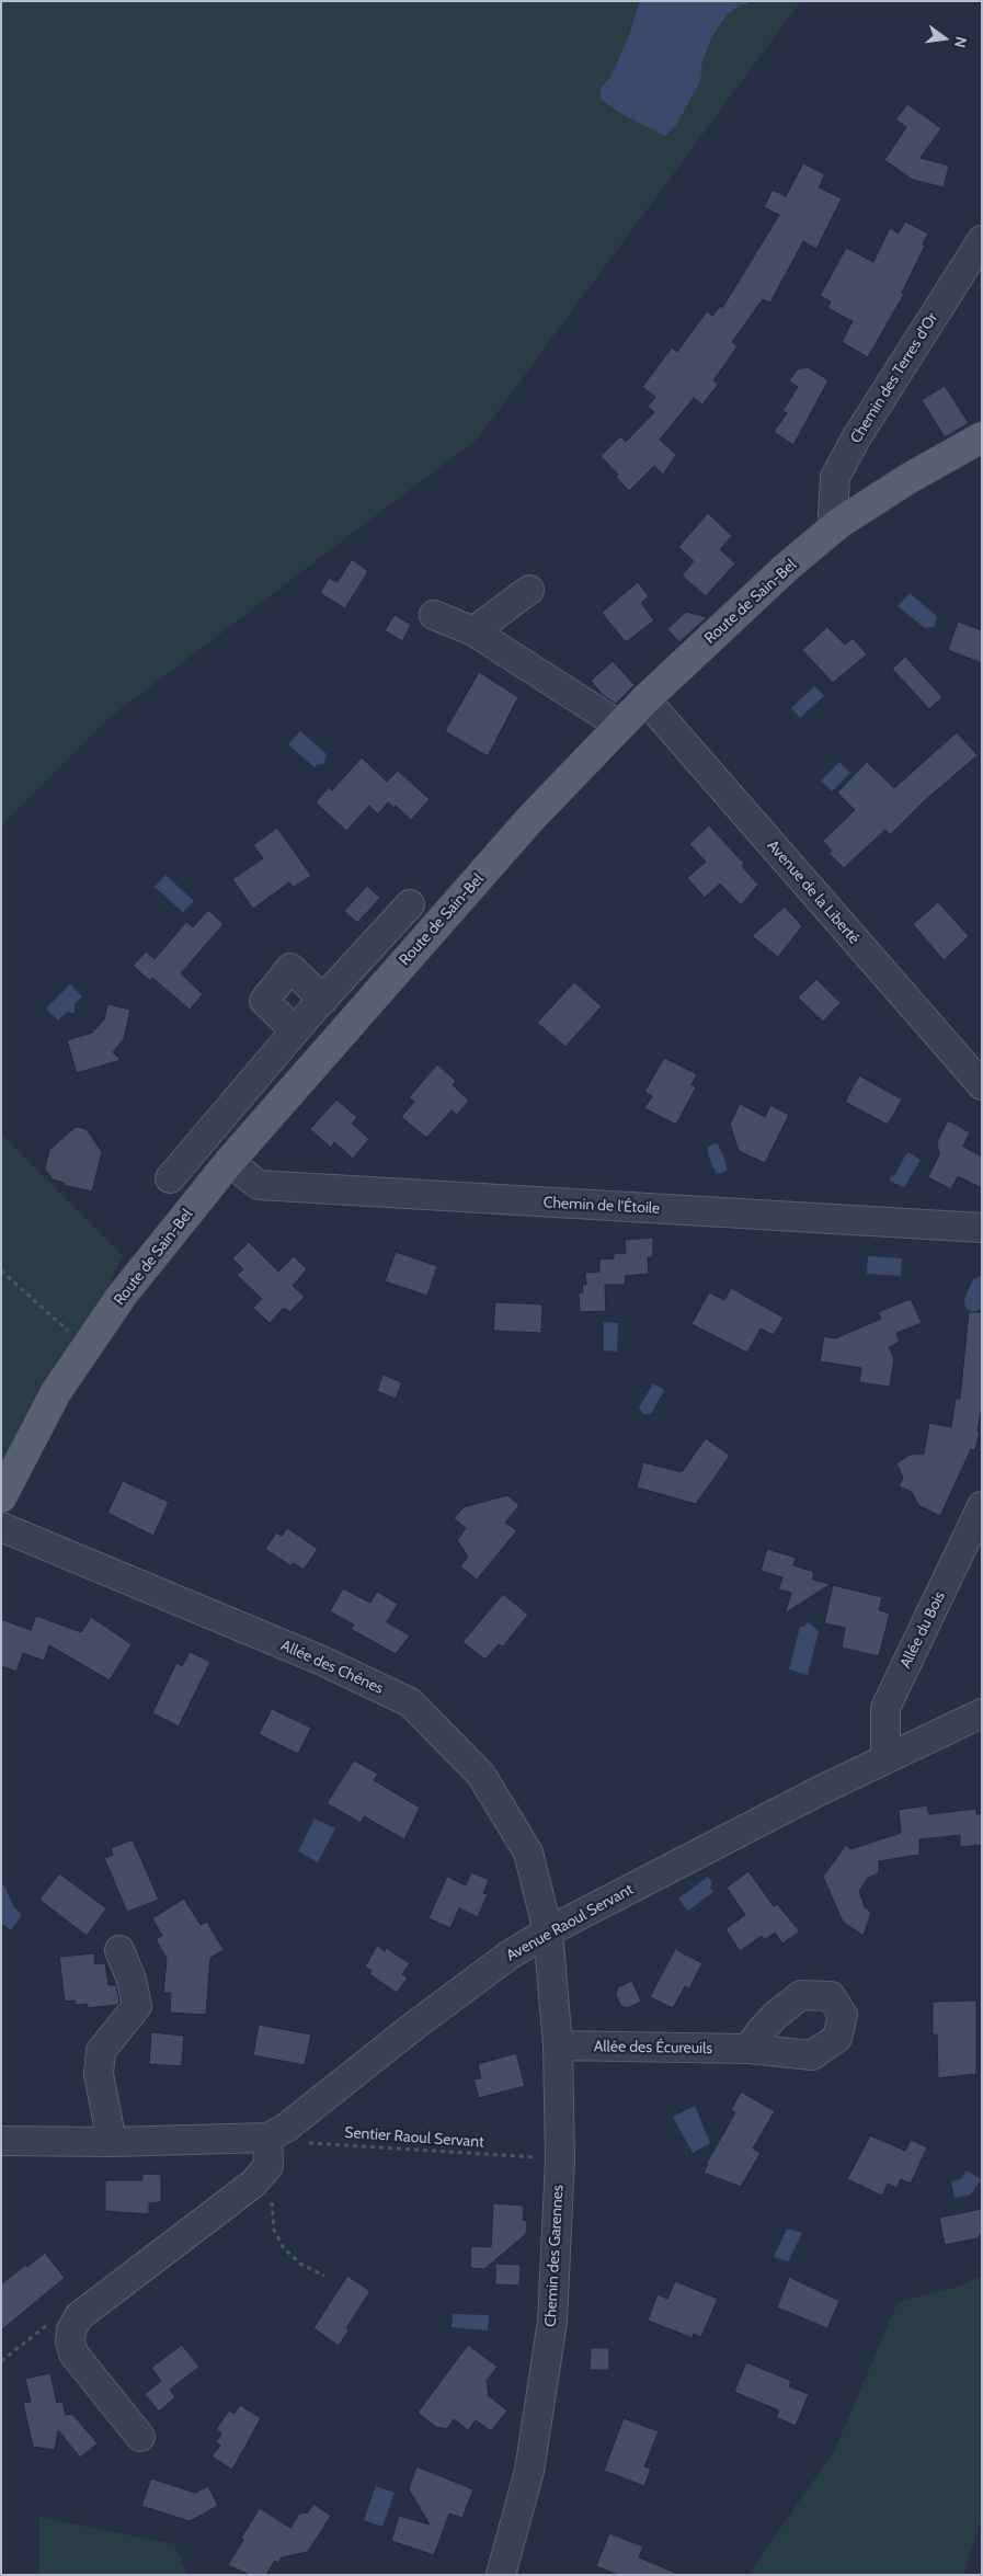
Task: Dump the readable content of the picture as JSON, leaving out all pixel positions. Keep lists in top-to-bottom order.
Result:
{
  "streets": {
    "main road": ["Route de Sain-Bel"],
    "street": [
      "Chemin des Terres d'Or",
      "Avenue de la Liberté",
      "Chemin de l'Étoile",
      "Allée du Bois",
      "Allée des Chênes",
      "Avenue Raoul Servant",
      "Allée des Écureuils",
      "Chemin des Garennes"
    ],
    "path": ["Sentier Raoul Servant"]
  },
  "crossings": [
    ["Chemin des Terres d'Or", "Route de Sain-Bel"],
    ["Route de Sain-Bel", "Avenue de la Liberté"],
    ["Route de Sain-Bel", "Chemin de l'Étoile"],
    ["Allée du Bois", "Avenue Raoul Servant"],
    ["Allée des Chênes", "Avenue Raoul Servant"],
    ["Allée des Chênes", "Chemin des Garennes"],
    ["Avenue Raoul Servant", "Chemin des Garennes"],
    ["Allée des Écureuils", "Chemin des Garennes"],
    ["Sentier Raoul Servant", "Chemin des Garennes"]
  ],
  "north": "right"
}
